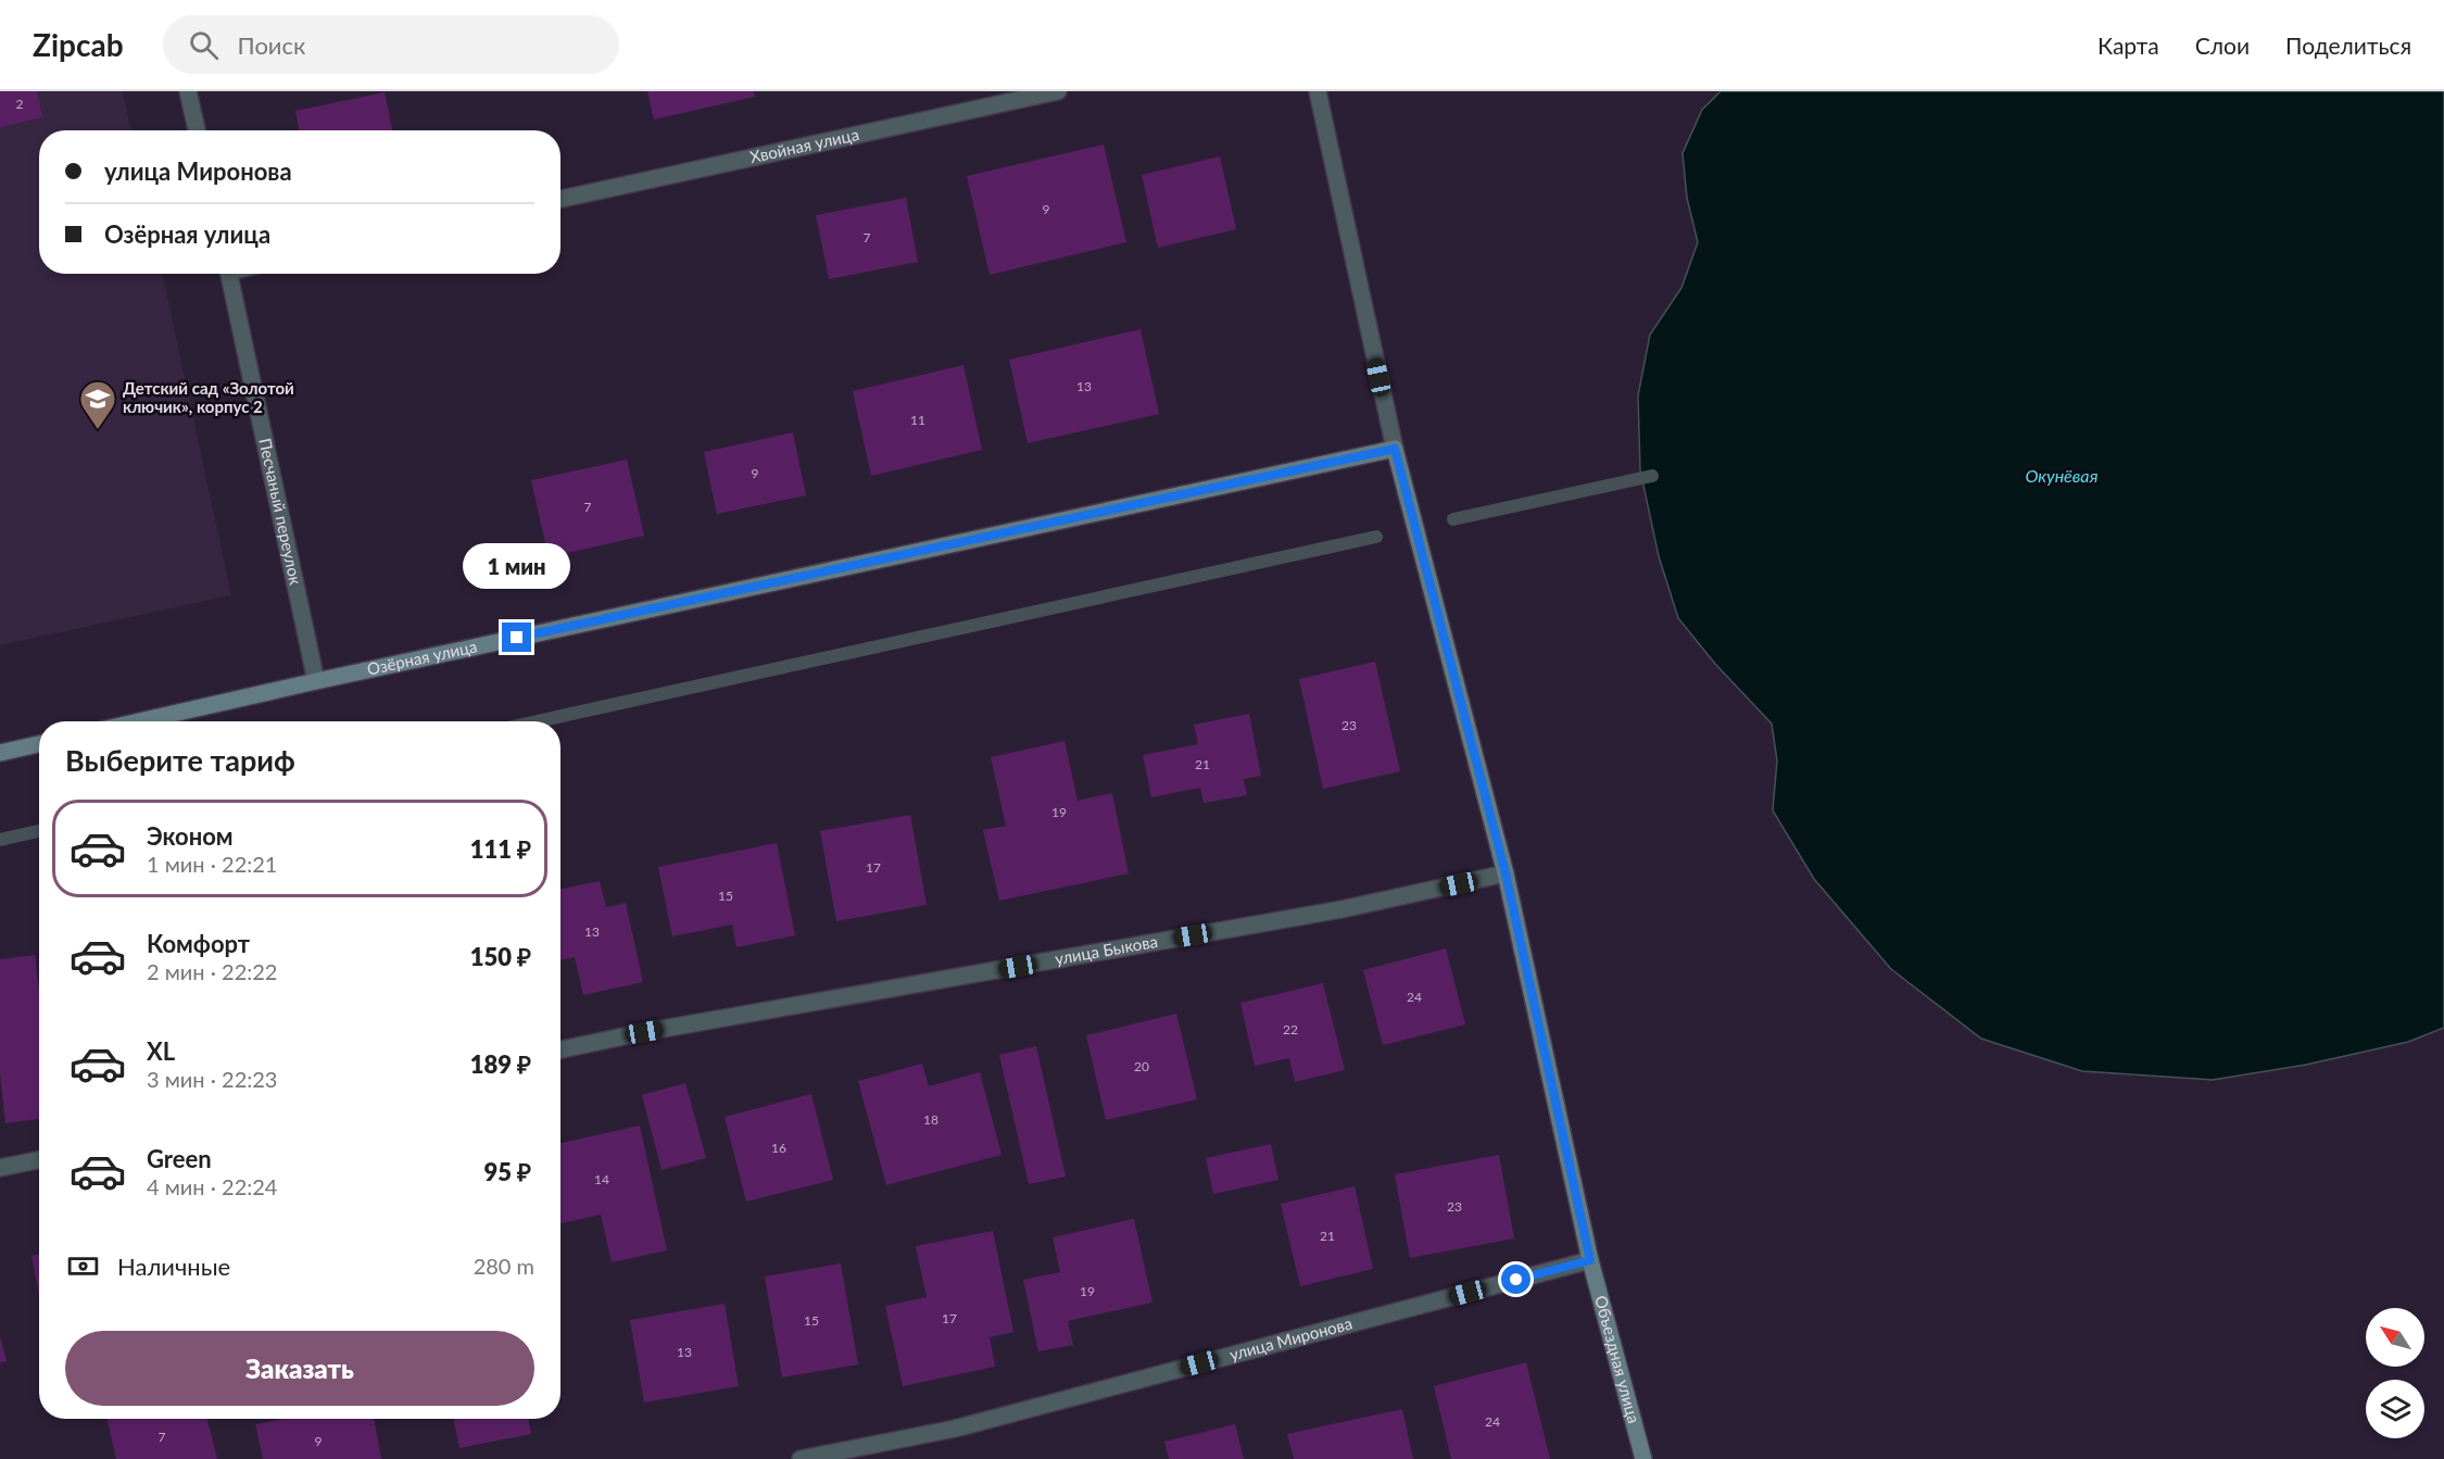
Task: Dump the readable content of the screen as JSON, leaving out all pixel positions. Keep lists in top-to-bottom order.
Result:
{
  "streets": {
    "main road": ["Озёрная улица", "Объездная улица"],
    "street": [
      "Хвойная улица",
      "Песчаный переулок",
      "улица Быкова",
      "улица Миронова"
    ]
  },
  "crossings": [
    ["Песчаный переулок", "Озёрная улица"],
    ["Озёрная улица", "Объездная улица"],
    ["улица Быкова", "Объездная улица"],
    ["улица Миронова", "Объездная улица"]
  ],
  "water": ["Окунёвая"],
  "places": {
    "school or university": ["Детский сад «Золотой ключик», корпус 2"]
  },
  "house_numbers": [
    "2",
    "9",
    "7",
    "13",
    "11",
    "9",
    "7",
    "23",
    "21",
    "19",
    "17",
    "15",
    "13",
    "24",
    "22",
    "20",
    "18",
    "16",
    "14",
    "23",
    "21",
    "19",
    "17",
    "15",
    "13",
    "24",
    "7",
    "9"
  ],
  "north": "top left",
  "page": {
    "header": "Zipcab",
    "search": "Поиск",
    "nav": ["Карта", "Слои", "Поделиться"],
    "banner": ["улица Миронова", "Озёрная улица"],
    "bubble": "1 мин",
    "heading": "Выберите тариф",
    "list": [
      {
        "name": "Эконом",
        "note": "1 мин · 22:21",
        "value": "111 ₽"
      },
      {
        "name": "Комфорт",
        "note": "2 мин · 22:22",
        "value": "150 ₽"
      },
      {
        "name": "XL",
        "note": "3 мин · 22:23",
        "value": "189 ₽"
      },
      {
        "name": "Green",
        "note": "4 мин · 22:24",
        "value": "95 ₽"
      }
    ],
    "pay": ["Наличные", "280 m"],
    "buttons": "Заказать"
  }
}
